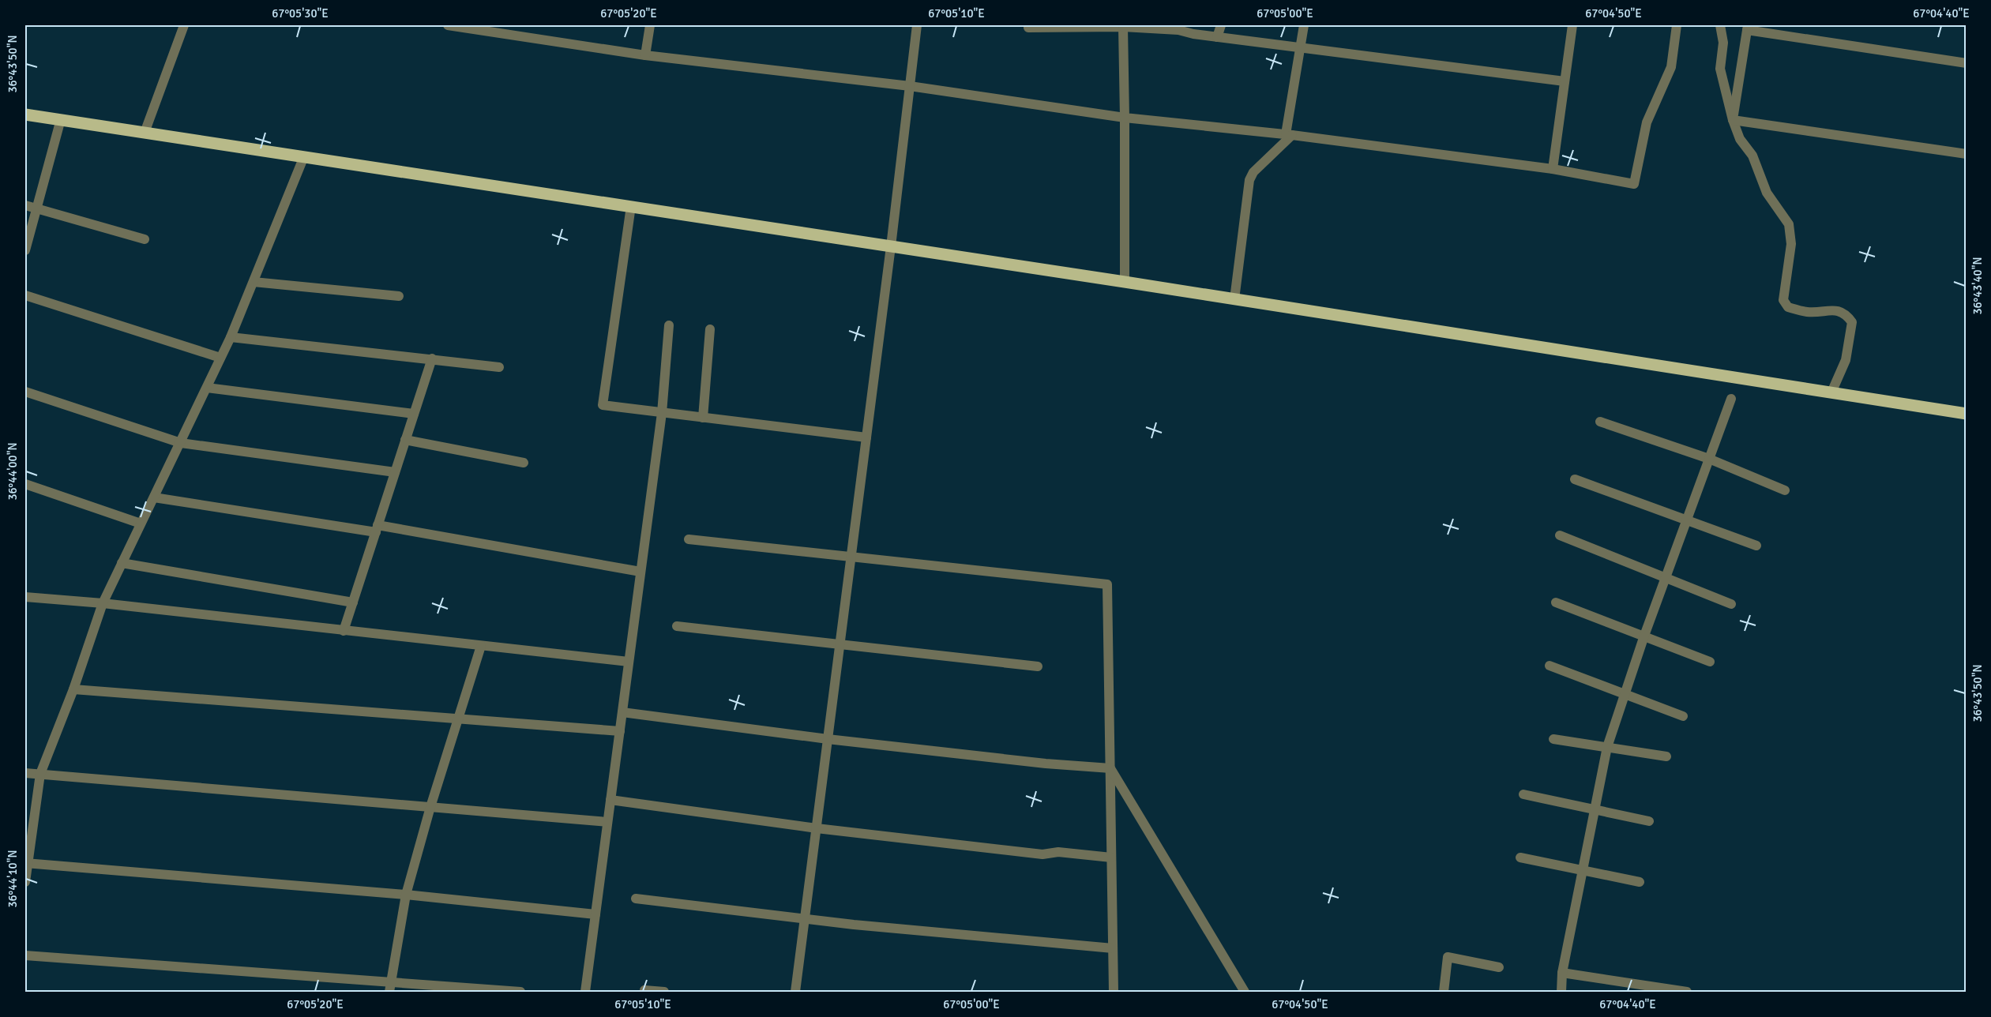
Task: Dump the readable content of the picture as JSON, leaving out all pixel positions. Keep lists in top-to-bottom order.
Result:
{
  "coordinates": [
    "67°05'30\"E",
    "67°05'20\"E",
    "67°05'10\"E",
    "67°05'00\"E",
    "67°04'50\"E",
    "67°04'40\"E",
    "36°43'50\"N",
    "36°43'40\"N",
    "36°44'00\"N",
    "36°44'10\"N"
  ]
}
